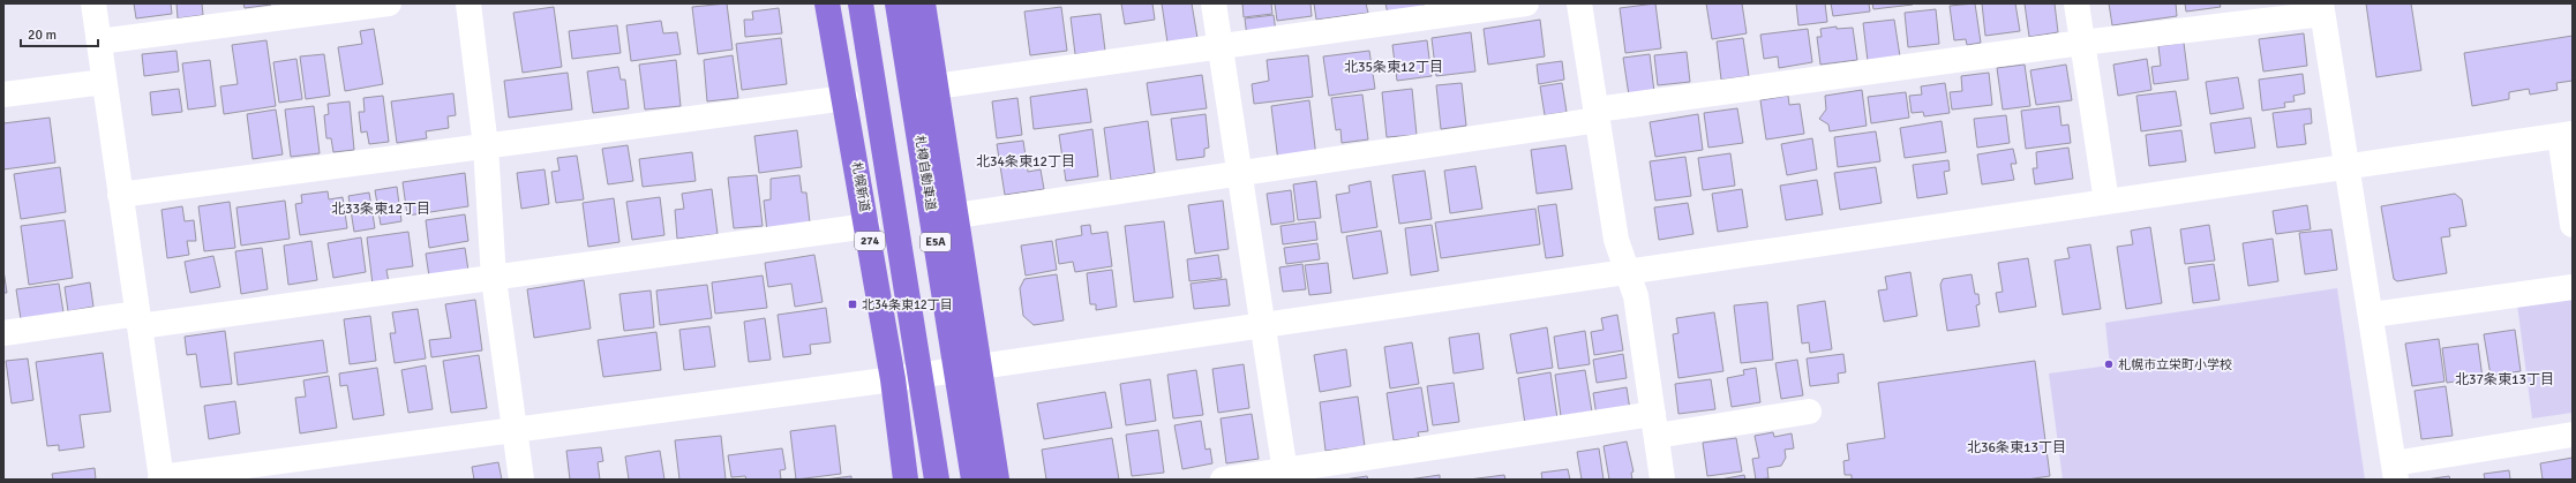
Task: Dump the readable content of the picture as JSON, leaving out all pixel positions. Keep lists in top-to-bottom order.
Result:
{
  "streets": {
    "highway": [
      "札樽自動車道",
      "札幌新道",
      "274",
      "E5A"
    ]
  },
  "districts": [
    "北35条東12丁目",
    "北34条東12丁目",
    "北33条東12丁目",
    "北37条東13丁目",
    "北36条東13丁目"
  ],
  "places": {
    "transit": ["北34条東12丁目"],
    "other": ["札幌市立栄町小学校"]
  },
  "scale_bar": "20 m"
}
